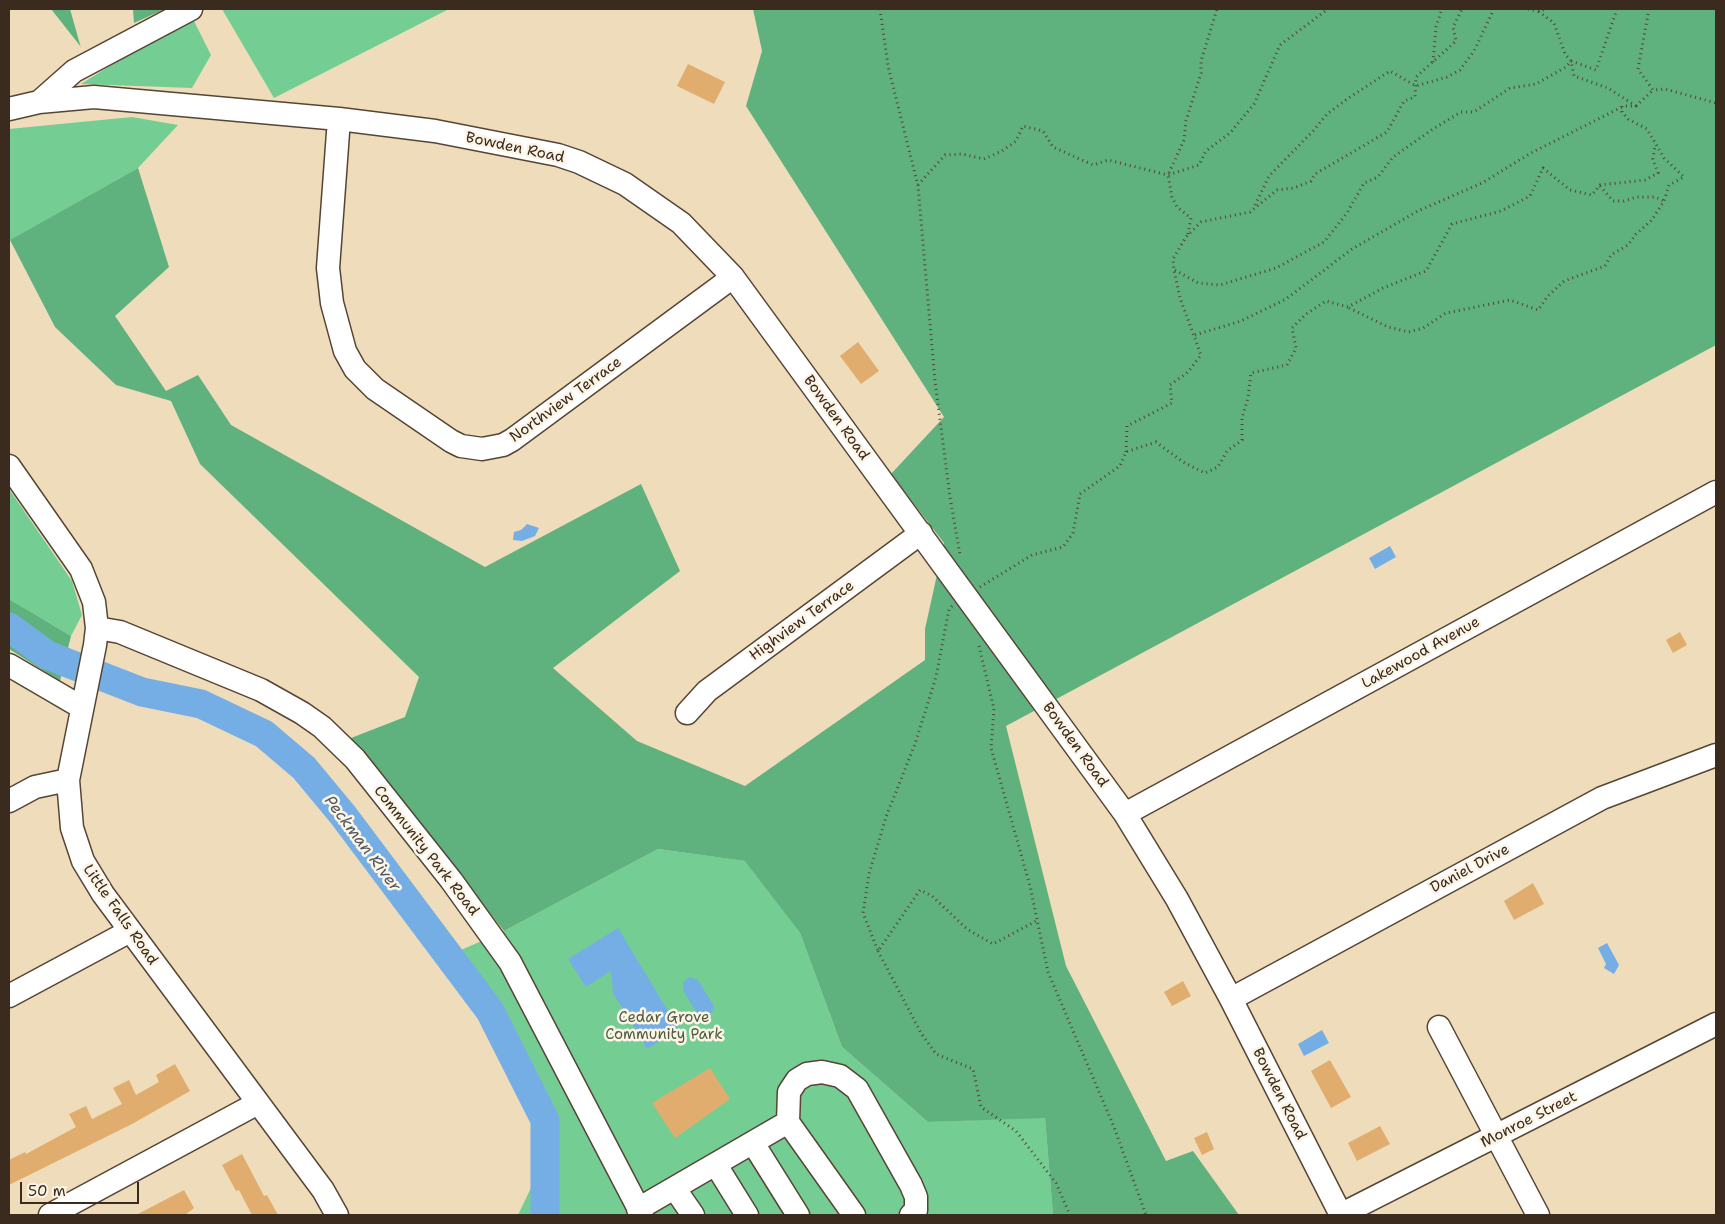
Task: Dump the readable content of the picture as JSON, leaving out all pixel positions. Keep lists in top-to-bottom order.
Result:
{
  "streets": {
    "street": [
      "Bowden Road",
      "Northview Terrace",
      "Highview Terrace",
      "Lakewood Avenue",
      "Community Park Road",
      "Daniel Drive",
      "Little Falls Road",
      "Monroe Street"
    ]
  },
  "crossings": [
    ["Bowden Road", "Northview Terrace"],
    ["Bowden Road", "Highview Terrace"],
    ["Bowden Road", "Lakewood Avenue"],
    ["Bowden Road", "Daniel Drive"],
    ["Bowden Road", "Monroe Street"],
    ["Community Park Road", "Little Falls Road"]
  ],
  "water": ["Peckman River"],
  "parks": ["Cedar Grove Community Park"],
  "scale_bar": "50 m"
}
